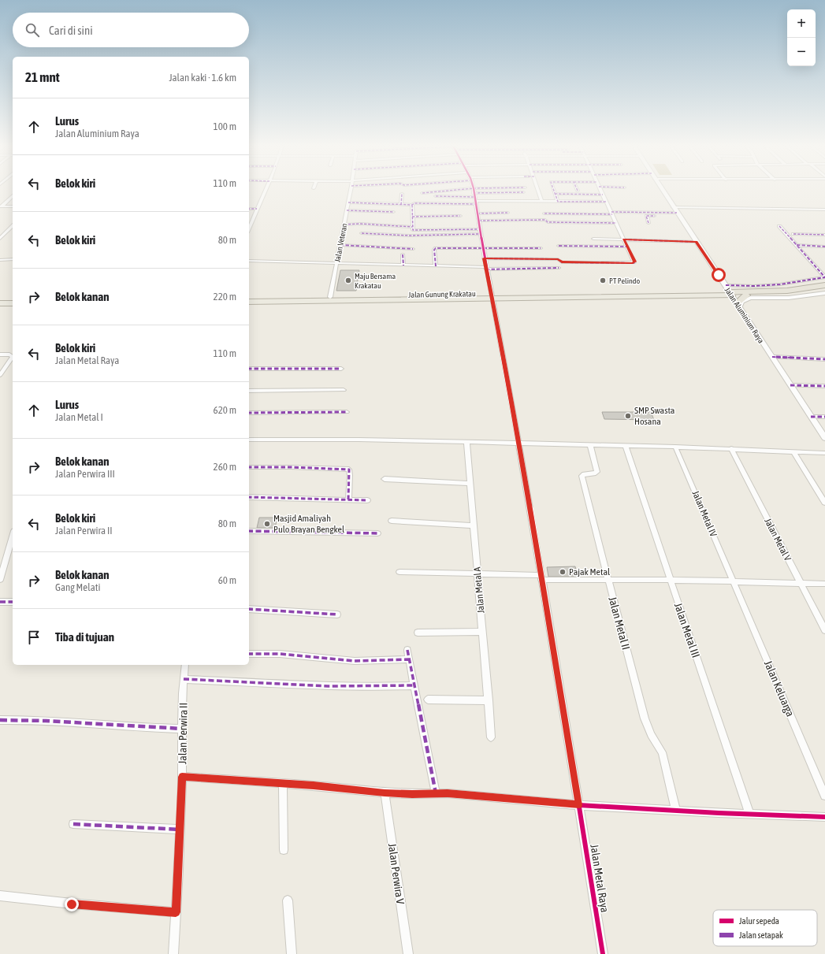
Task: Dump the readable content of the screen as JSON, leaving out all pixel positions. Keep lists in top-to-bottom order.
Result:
{
  "streets": {
    "highway": ["Jalan Gunung Krakatau"],
    "main road": ["Jalan Aluminium Raya"],
    "street": [
      "Jalan Veteran",
      "Jalan Metal IV",
      "Jalan Metal V",
      "Jalan Metal A",
      "Jalan Metal II",
      "Jalan Metal III",
      "Jalan Keluarga",
      "Jalan Perwira II",
      "Jalan Perwira V",
      "Jalan Metal Raya"
    ]
  },
  "crossings": [
    ["Jalan Veteran", "Jalan Gunung Krakatau"],
    ["Jalan Gunung Krakatau", "Jalan Aluminium Raya"],
    ["Jalan Gunung Krakatau", "Jalan Metal Raya"],
    ["Jalan Metal IV", "Jalan Keluarga"]
  ],
  "places": [
    "Maju Bersama Krakatau",
    "PT Pelindo",
    "SMP Swasta Hosana",
    "Masjid Amaliyah Pulo Brayan Bengkel",
    "Pajak Metal"
  ],
  "legend": ["Jalur sepeda", "Jalan setapak"],
  "page": {
    "map_buttons": ["+", "−"],
    "search": "Cari di sini",
    "heading": ["21 mnt", "Jalan kaki · 1.6 km"],
    "list": [
      ["Lurus", "Jalan Aluminium Raya", "100 m"],
      ["Belok kiri", "110 m"],
      ["Belok kiri", "80 m"],
      ["Belok kanan", "220 m"],
      ["Belok kiri", "Jalan Metal Raya", "110 m"],
      ["Lurus", "Jalan Metal I", "620 m"],
      ["Belok kanan", "Jalan Perwira III", "260 m"],
      ["Belok kiri", "Jalan Perwira II", "80 m"],
      ["Belok kanan", "Gang Melati", "60 m"],
      "Tiba di tujuan"
    ]
  }
}
